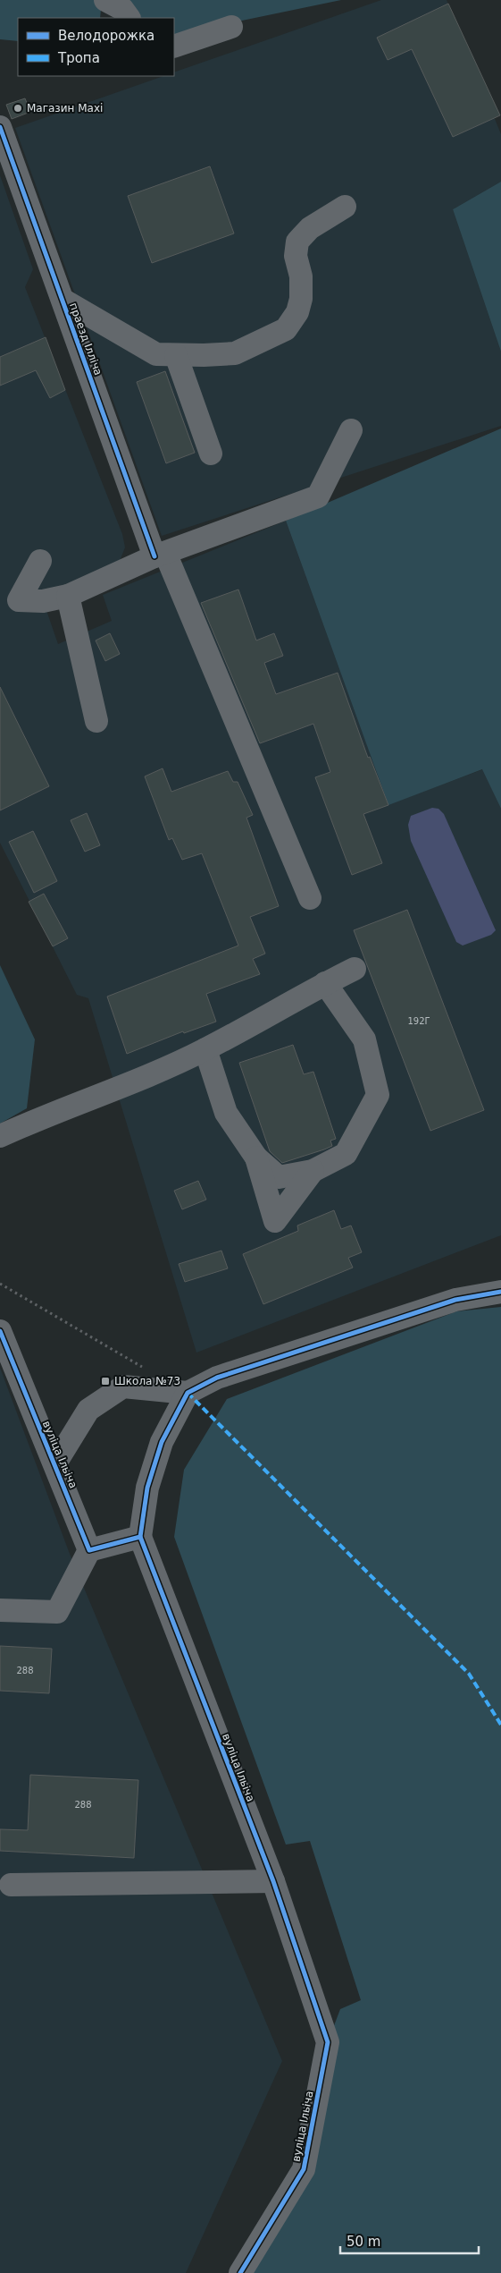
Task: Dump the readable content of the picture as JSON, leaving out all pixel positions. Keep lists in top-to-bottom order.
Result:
{
  "streets": {
    "street": ["праезд Ілліча", "вуліца Ільіча"]
  },
  "places": {
    "other": ["Магазин Maxi"],
    "transit": ["Школа №73"]
  },
  "house_numbers": ["192Г", "288", "288"],
  "legend": ["Велодорожка", "Тропа"],
  "scale_bar": "50 m"
}
